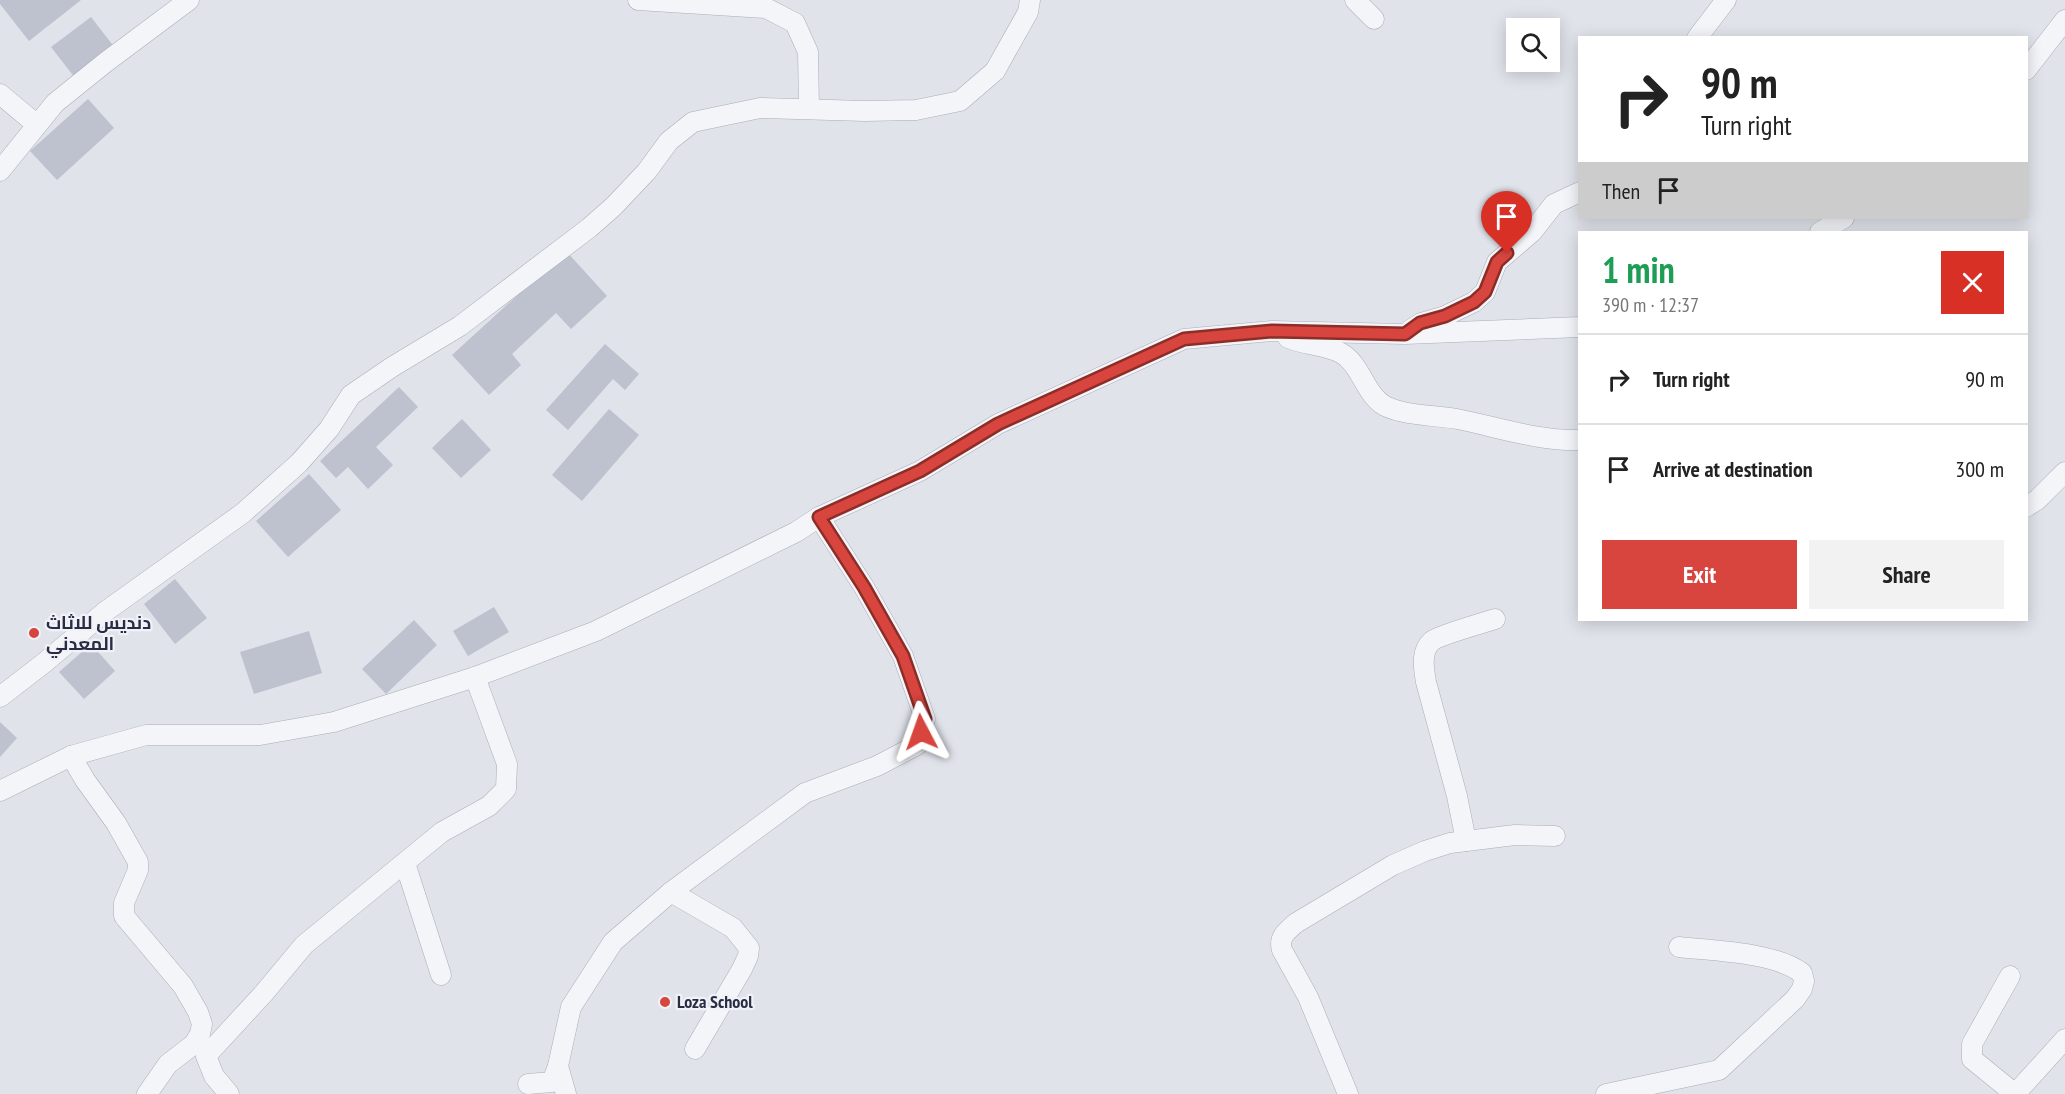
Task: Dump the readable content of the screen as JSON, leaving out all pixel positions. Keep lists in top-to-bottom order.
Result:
{
  "places": ["دنديس للاثاث المعدني", "Loza School"],
  "page": {
    "turn": ["90 m", "Turn right"],
    "then": "Then",
    "heading": ["1 min", "390 m · 12:37"],
    "list": [
      {
        "name": "Turn right",
        "value": "90 m"
      },
      {
        "name": "Arrive at destination",
        "value": "300 m"
      }
    ],
    "buttons": ["Exit", "Share"]
  }
}
